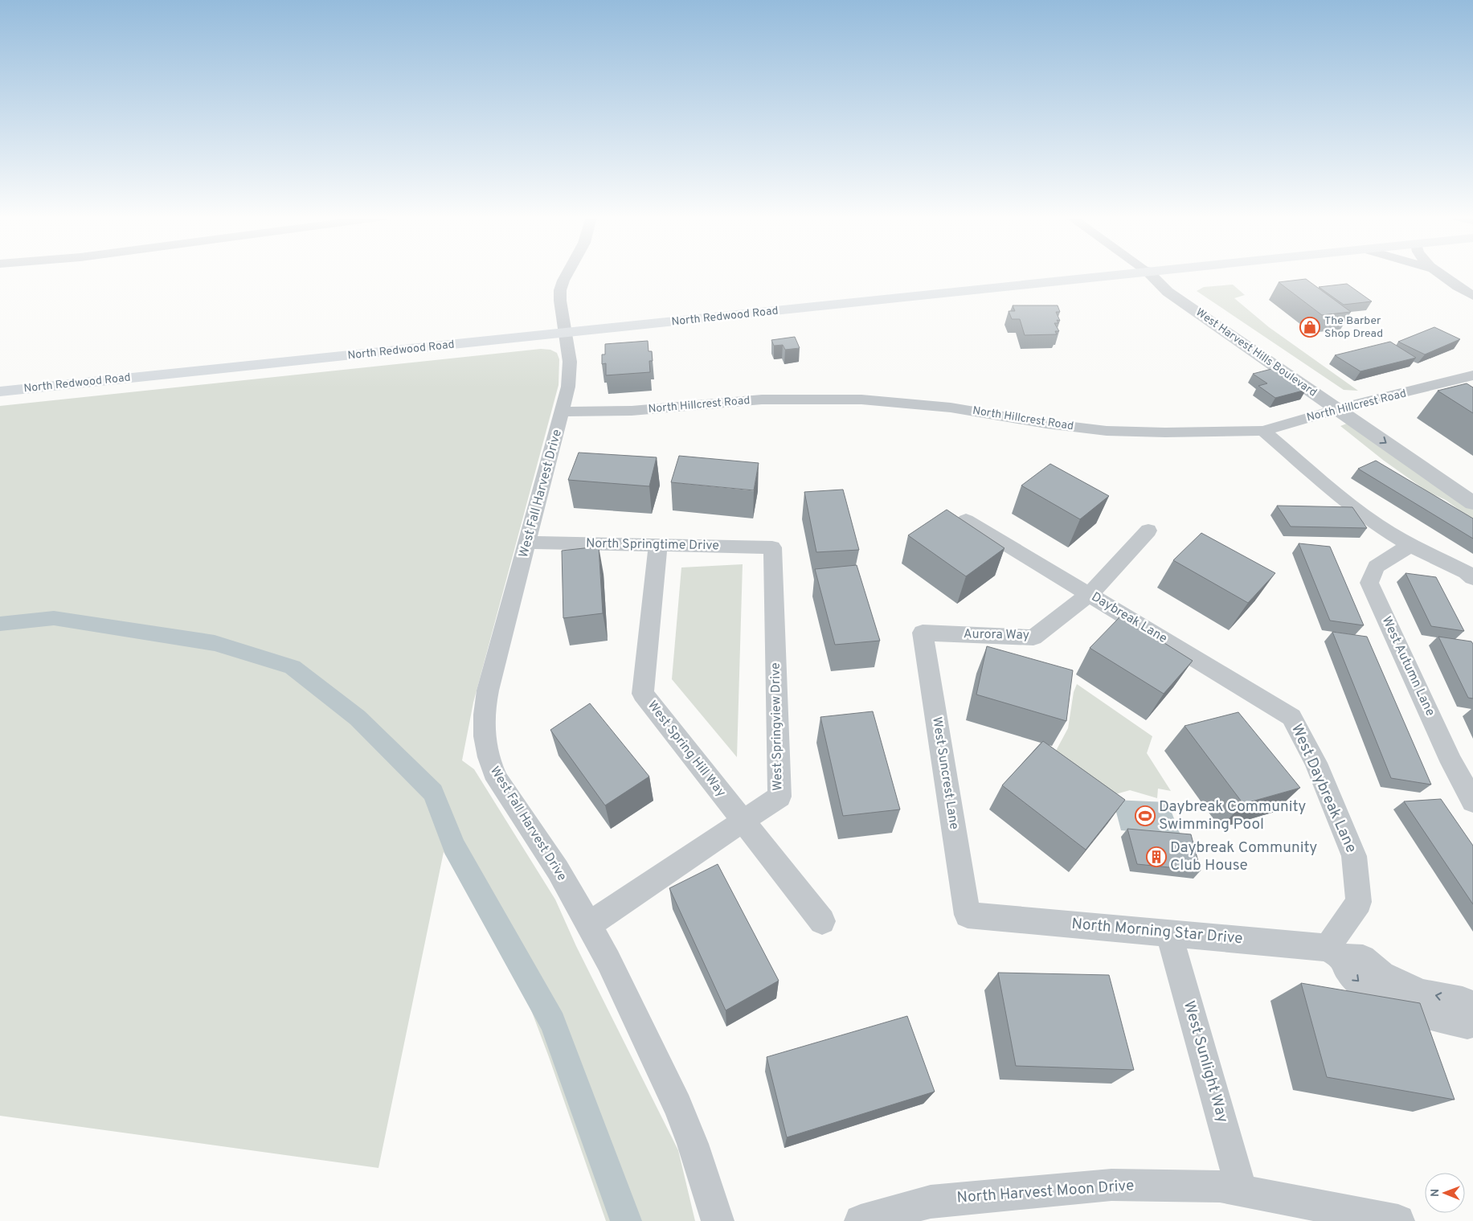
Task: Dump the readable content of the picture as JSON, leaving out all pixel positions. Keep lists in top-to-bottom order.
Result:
{
  "streets": {
    "main road": ["North Redwood Road"],
    "street": [
      "West Harvest Hills Boulevard",
      "North Hillcrest Road",
      "West Fall Harvest Drive",
      "North Springtime Drive",
      "Daybreak Lane",
      "Aurora Way",
      "West Autumn Lane",
      "West Springview Drive",
      "West Spring Hill Way",
      "West Suncrest Lane",
      "West Daybreak Lane",
      "North Morning Star Drive",
      "West Sunlight Way",
      "North Harvest Moon Drive"
    ]
  },
  "crossings": [
    ["North Redwood Road", "West Fall Harvest Drive"],
    ["West Harvest Hills Boulevard", "North Hillcrest Road"],
    ["West Fall Harvest Drive", "West Springview Drive"],
    ["North Springtime Drive", "West Springview Drive"],
    ["North Springtime Drive", "West Spring Hill Way"],
    ["Daybreak Lane", "Aurora Way"],
    ["Daybreak Lane", "West Daybreak Lane"],
    ["Aurora Way", "West Suncrest Lane"],
    ["West Springview Drive", "West Spring Hill Way"],
    ["West Suncrest Lane", "North Morning Star Drive"],
    ["West Daybreak Lane", "North Morning Star Drive"],
    ["North Morning Star Drive", "West Sunlight Way"],
    ["West Sunlight Way", "North Harvest Moon Drive"]
  ],
  "places": {
    "shop": ["The Barber Shop Dread"],
    "sports": ["Daybreak Community Swimming Pool"],
    "building": ["Daybreak Community Club House"]
  },
  "north": "left"
}
